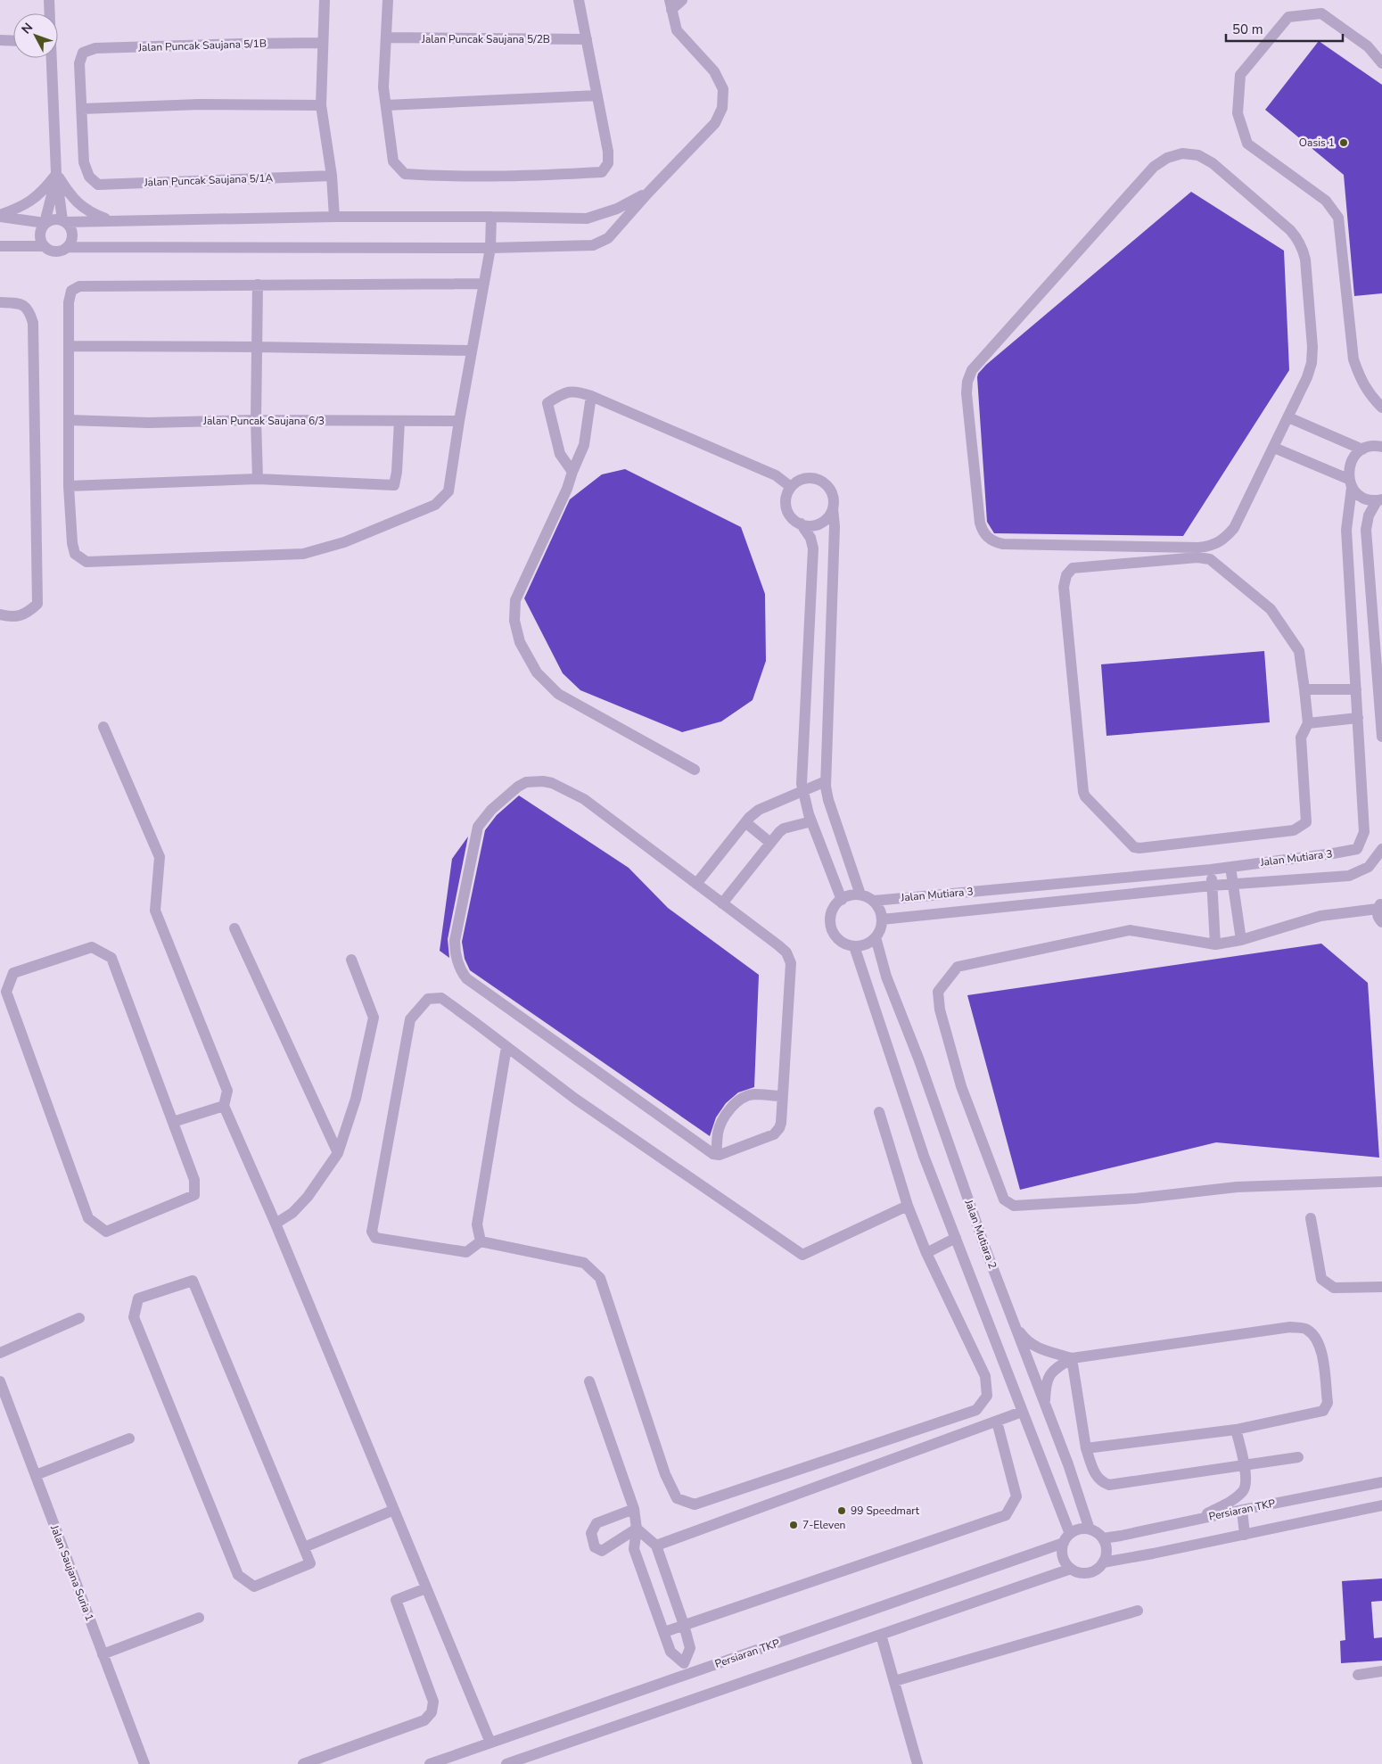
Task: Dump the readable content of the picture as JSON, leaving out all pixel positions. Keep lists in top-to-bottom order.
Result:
{
  "streets": {
    "street": [
      "Jalan Puncak Saujana 5/2B",
      "Jalan Puncak Saujana 5/1B",
      "Jalan Puncak Saujana 5/1A",
      "Jalan Puncak Saujana 6/3",
      "Jalan Mutiara 3",
      "Jalan Mutiara 2",
      "Persiaran TKP",
      "Jalan Saujana Suria 1"
    ]
  },
  "crossings": [
    ["Jalan Puncak Saujana 5/1B", "Jalan Puncak Saujana 5/1A"],
    ["Jalan Mutiara 3", "Jalan Mutiara 2"],
    ["Jalan Mutiara 2", "Persiaran TKP"]
  ],
  "places": ["Oasis 1", "99 Speedmart", "7-Eleven"],
  "scale_bar": "50 m",
  "north": "top left"
}
